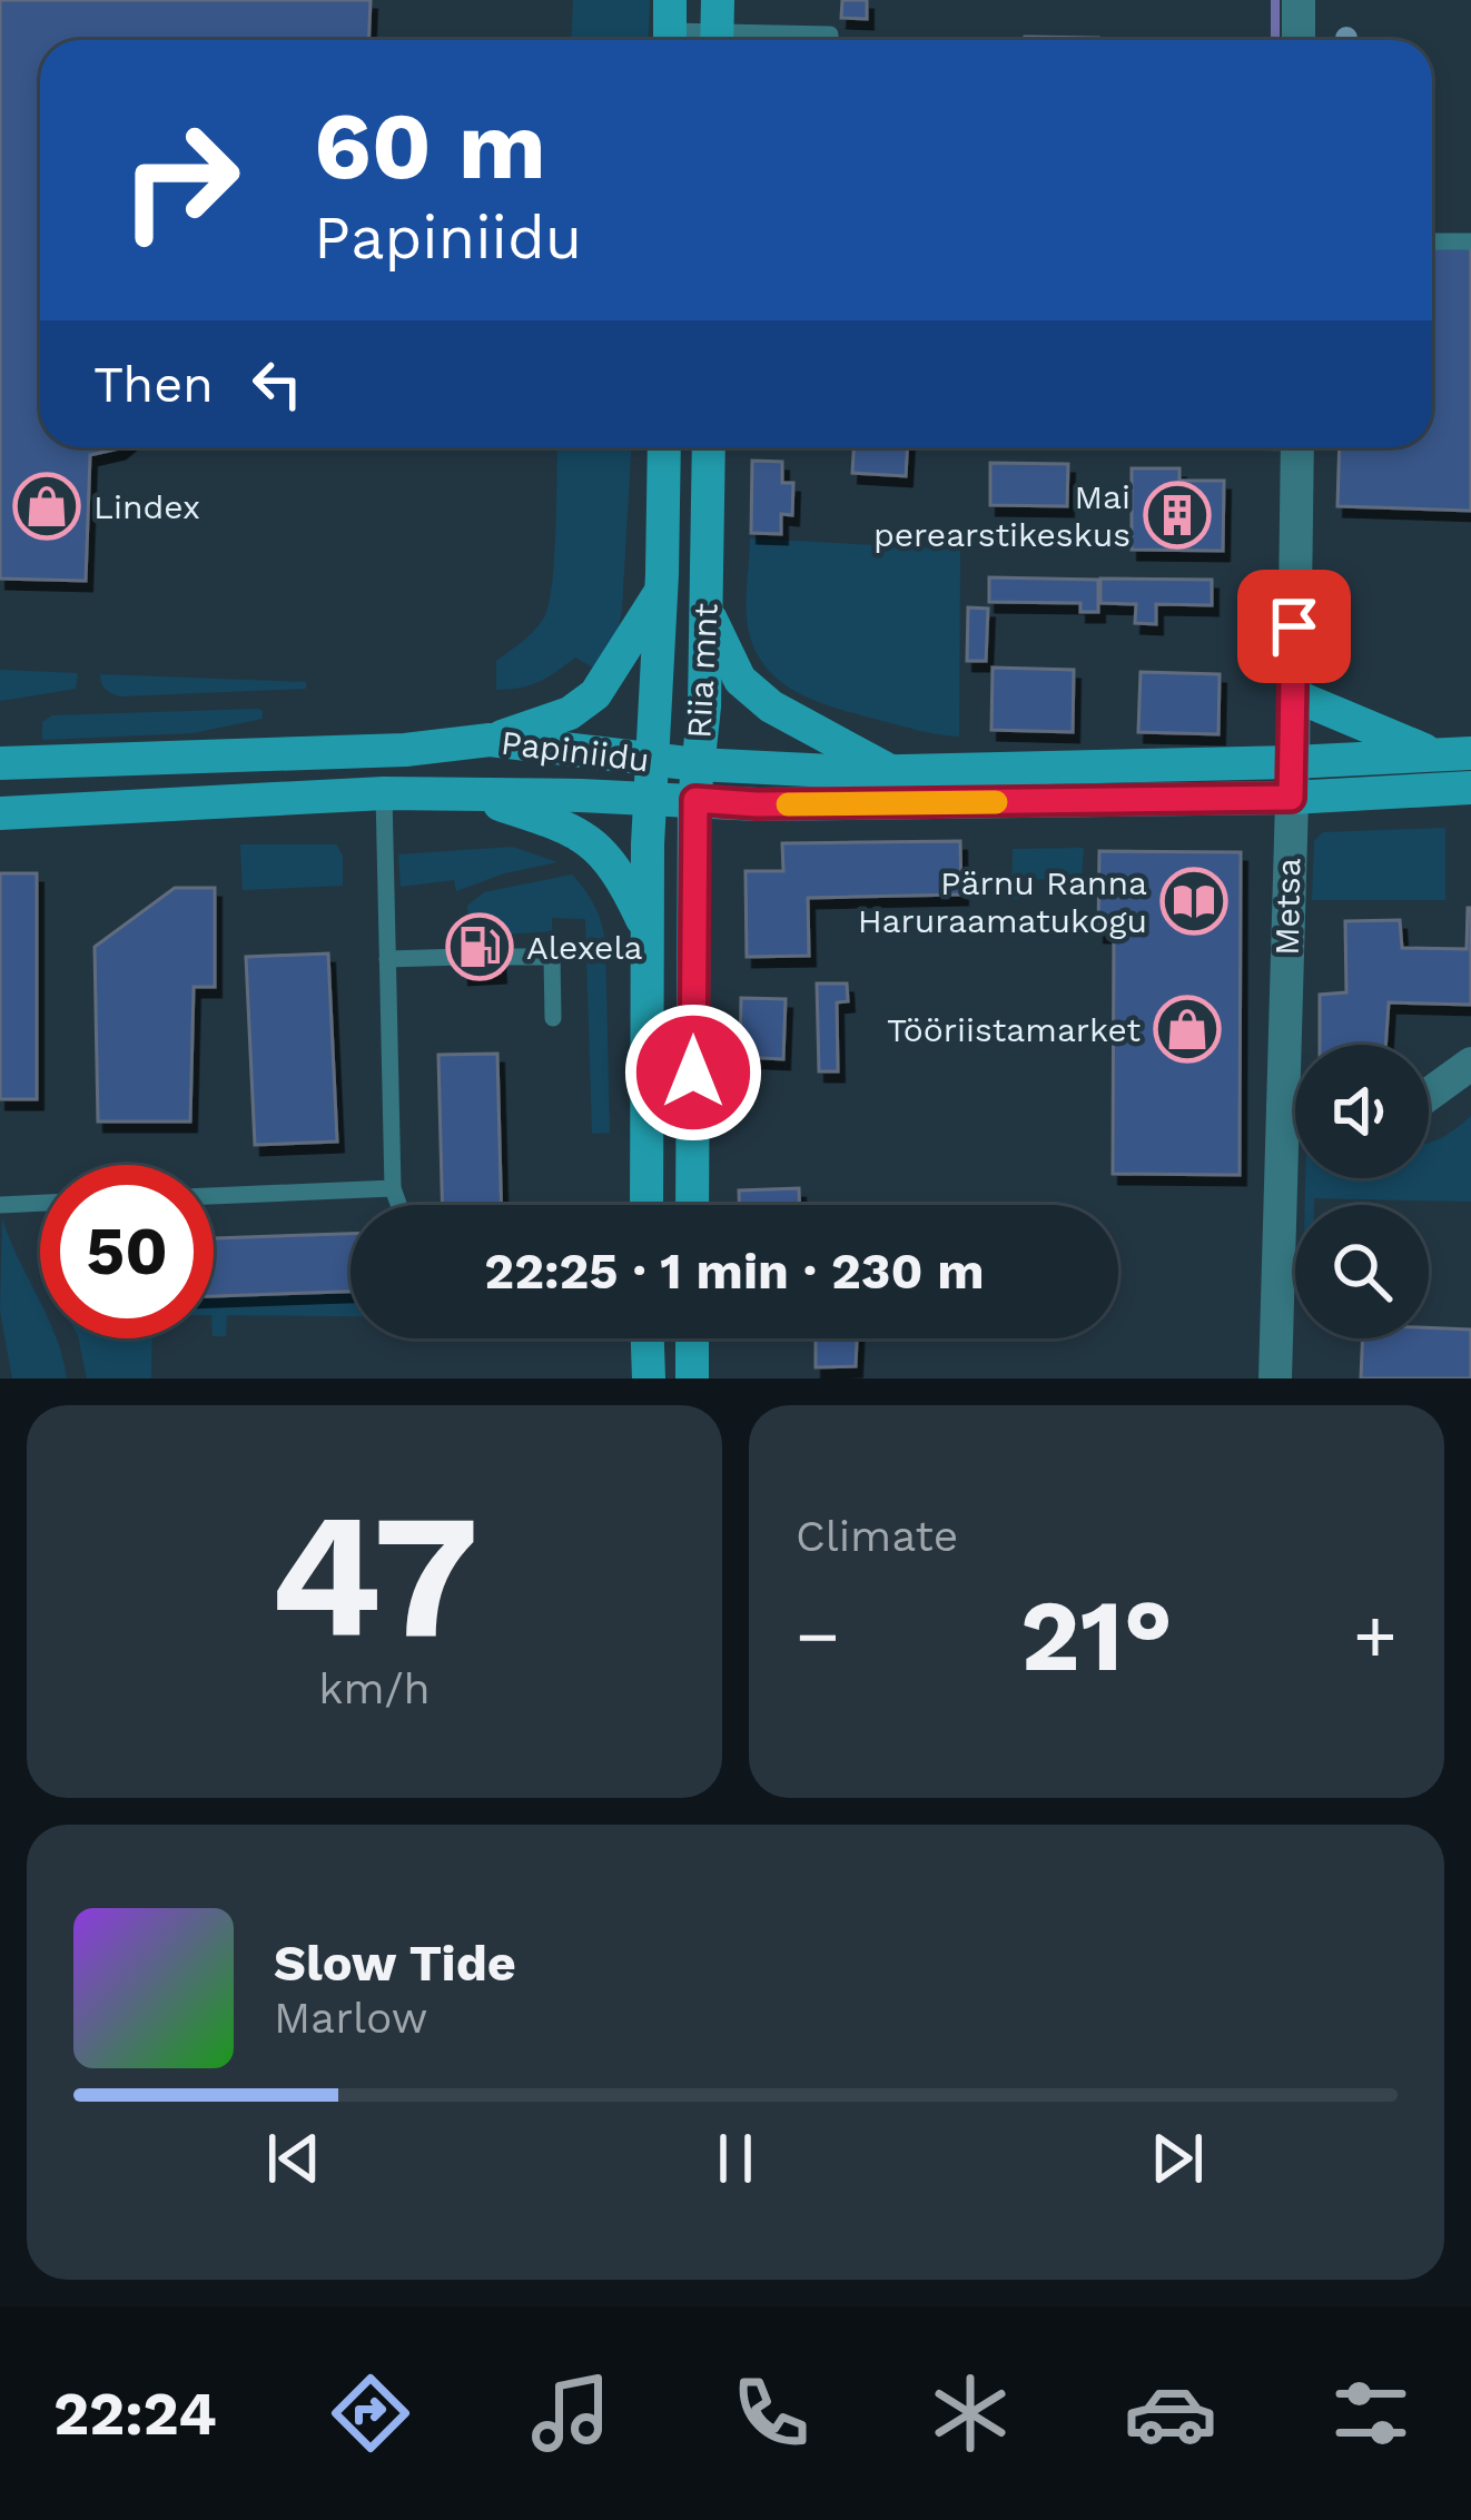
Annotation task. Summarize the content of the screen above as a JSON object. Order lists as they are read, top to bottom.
{
  "streets": {
    "main road": ["Riia mnt", "Papiniidu"],
    "street": ["Metsa"]
  },
  "crossings": [
    ["Riia mnt", "Papiniidu"],
    ["Papiniidu", "Metsa"]
  ],
  "places": {
    "shop": ["Lindex", "Tööriistamarket"],
    "building": ["Mai perearstikeskus"],
    "library": ["Pärnu Ranna Haruraamatukogu"],
    "fuel station": ["Alexela"]
  },
  "page": {
    "turn": ["60 m", "Papiniidu"],
    "then": "Then",
    "limit": "50",
    "trip": "22:25 · 1 min · 230 m",
    "tile": [
      ["47", "km/h"],
      "Climate"
    ],
    "heat": ["−", "21°", "+"],
    "song": ["Slow Tide", "Marlow"],
    "tabs": "22:24"
  }
}
